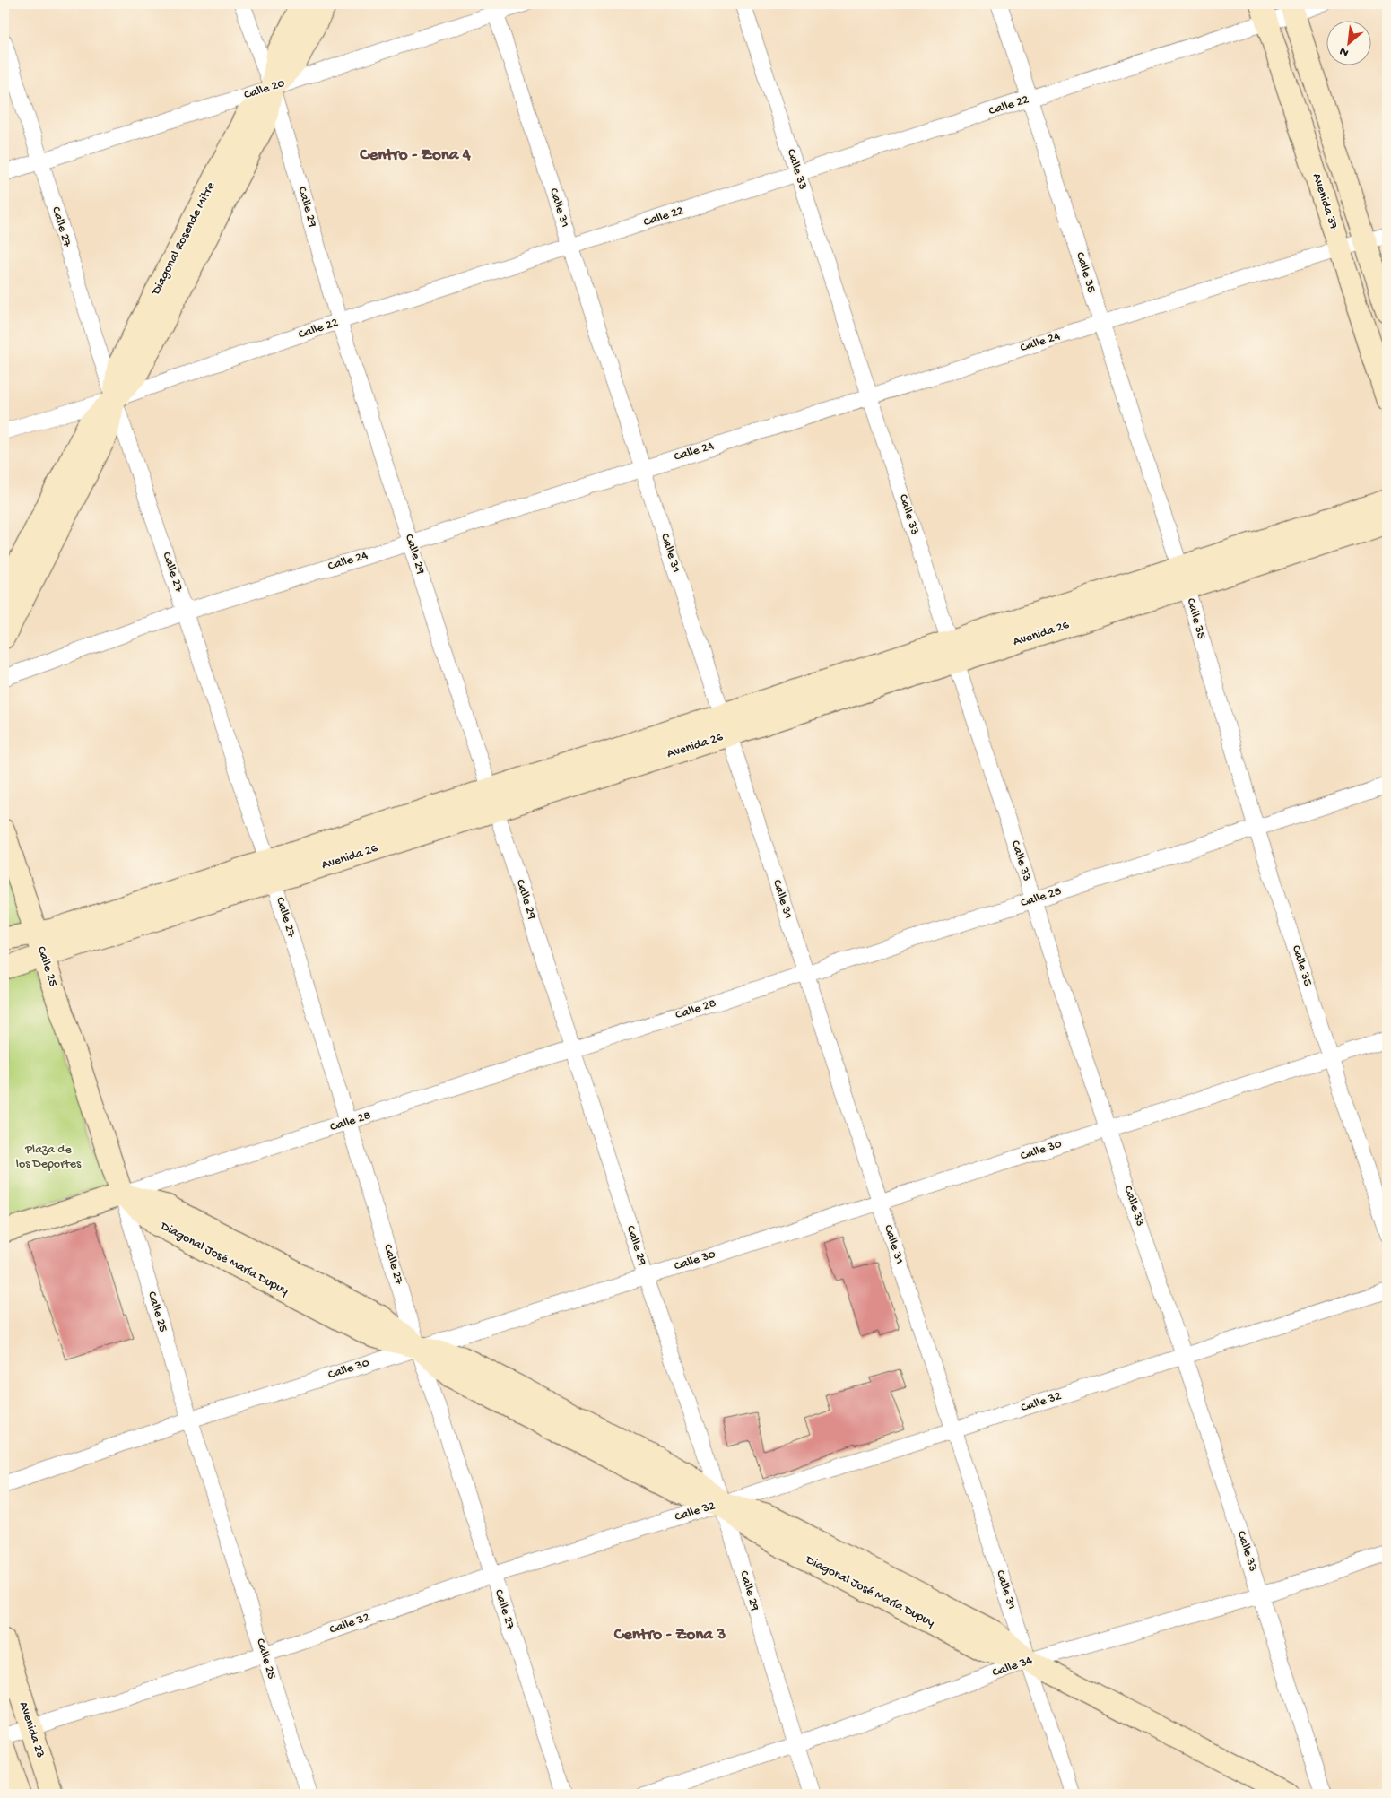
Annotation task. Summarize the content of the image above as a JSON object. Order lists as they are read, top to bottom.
{
  "streets": {
    "main road": [
      "Avenida 37",
      "Diagonal Rosende Mitre",
      "Avenida 26",
      "Calle 28",
      "Calle 25",
      "Diagonal José María Dupuy",
      "Avenida 23"
    ],
    "street": [
      "Calle 20",
      "Calle 22",
      "Calle 33",
      "Calle 29",
      "Calle 31",
      "Calle 27",
      "Calle 35",
      "Calle 24",
      "Calle 30",
      "Calle 32",
      "Calle 34"
    ]
  },
  "crossings": [
    ["Calle 20", "Calle 29"],
    ["Calle 20", "Calle 31"],
    ["Calle 20", "Calle 27"],
    ["Calle 20", "Diagonal Rosende Mitre"],
    ["Calle 22", "Calle 33"],
    ["Calle 22", "Avenida 37"],
    ["Calle 22", "Calle 29"],
    ["Calle 22", "Calle 31"],
    ["Calle 22", "Calle 27"],
    ["Calle 22", "Diagonal Rosende Mitre"],
    ["Calle 22", "Calle 35"],
    ["Calle 33", "Calle 24"],
    ["Calle 33", "Avenida 26"],
    ["Calle 33", "Calle 28"],
    ["Calle 33", "Calle 30"],
    ["Calle 33", "Calle 32"],
    ["Calle 33", "Calle 34"],
    ["Avenida 37", "Calle 24"],
    ["Calle 29", "Diagonal Rosende Mitre"],
    ["Calle 29", "Calle 24"],
    ["Calle 29", "Avenida 26"],
    ["Calle 29", "Calle 28"],
    ["Calle 29", "Calle 30"],
    ["Calle 29", "Diagonal José María Dupuy"],
    ["Calle 29", "Calle 32"],
    ["Calle 29", "Calle 34"],
    ["Calle 31", "Calle 24"],
    ["Calle 31", "Avenida 26"],
    ["Calle 31", "Calle 28"],
    ["Calle 31", "Calle 30"],
    ["Calle 31", "Diagonal José María Dupuy"],
    ["Calle 31", "Calle 32"],
    ["Calle 31", "Calle 34"],
    ["Calle 27", "Diagonal Rosende Mitre"],
    ["Calle 27", "Calle 24"],
    ["Calle 27", "Avenida 26"],
    ["Calle 27", "Calle 28"],
    ["Calle 27", "Calle 30"],
    ["Calle 27", "Diagonal José María Dupuy"],
    ["Calle 27", "Calle 32"],
    ["Calle 35", "Calle 24"],
    ["Calle 35", "Avenida 26"],
    ["Calle 35", "Calle 28"],
    ["Calle 35", "Calle 30"],
    ["Avenida 26", "Calle 25"],
    ["Calle 28", "Calle 25"],
    ["Calle 28", "Diagonal José María Dupuy"],
    ["Calle 25", "Calle 30"],
    ["Calle 25", "Diagonal José María Dupuy"],
    ["Calle 25", "Calle 32"],
    ["Calle 30", "Diagonal José María Dupuy"],
    ["Diagonal José María Dupuy", "Calle 32"],
    ["Diagonal José María Dupuy", "Calle 34"],
    ["Calle 32", "Avenida 23"]
  ],
  "districts": ["Centro - Zona 4", "Centro - Zona 3"],
  "parks": ["Plaza de los Deportes"],
  "north": "bottom left"
}
